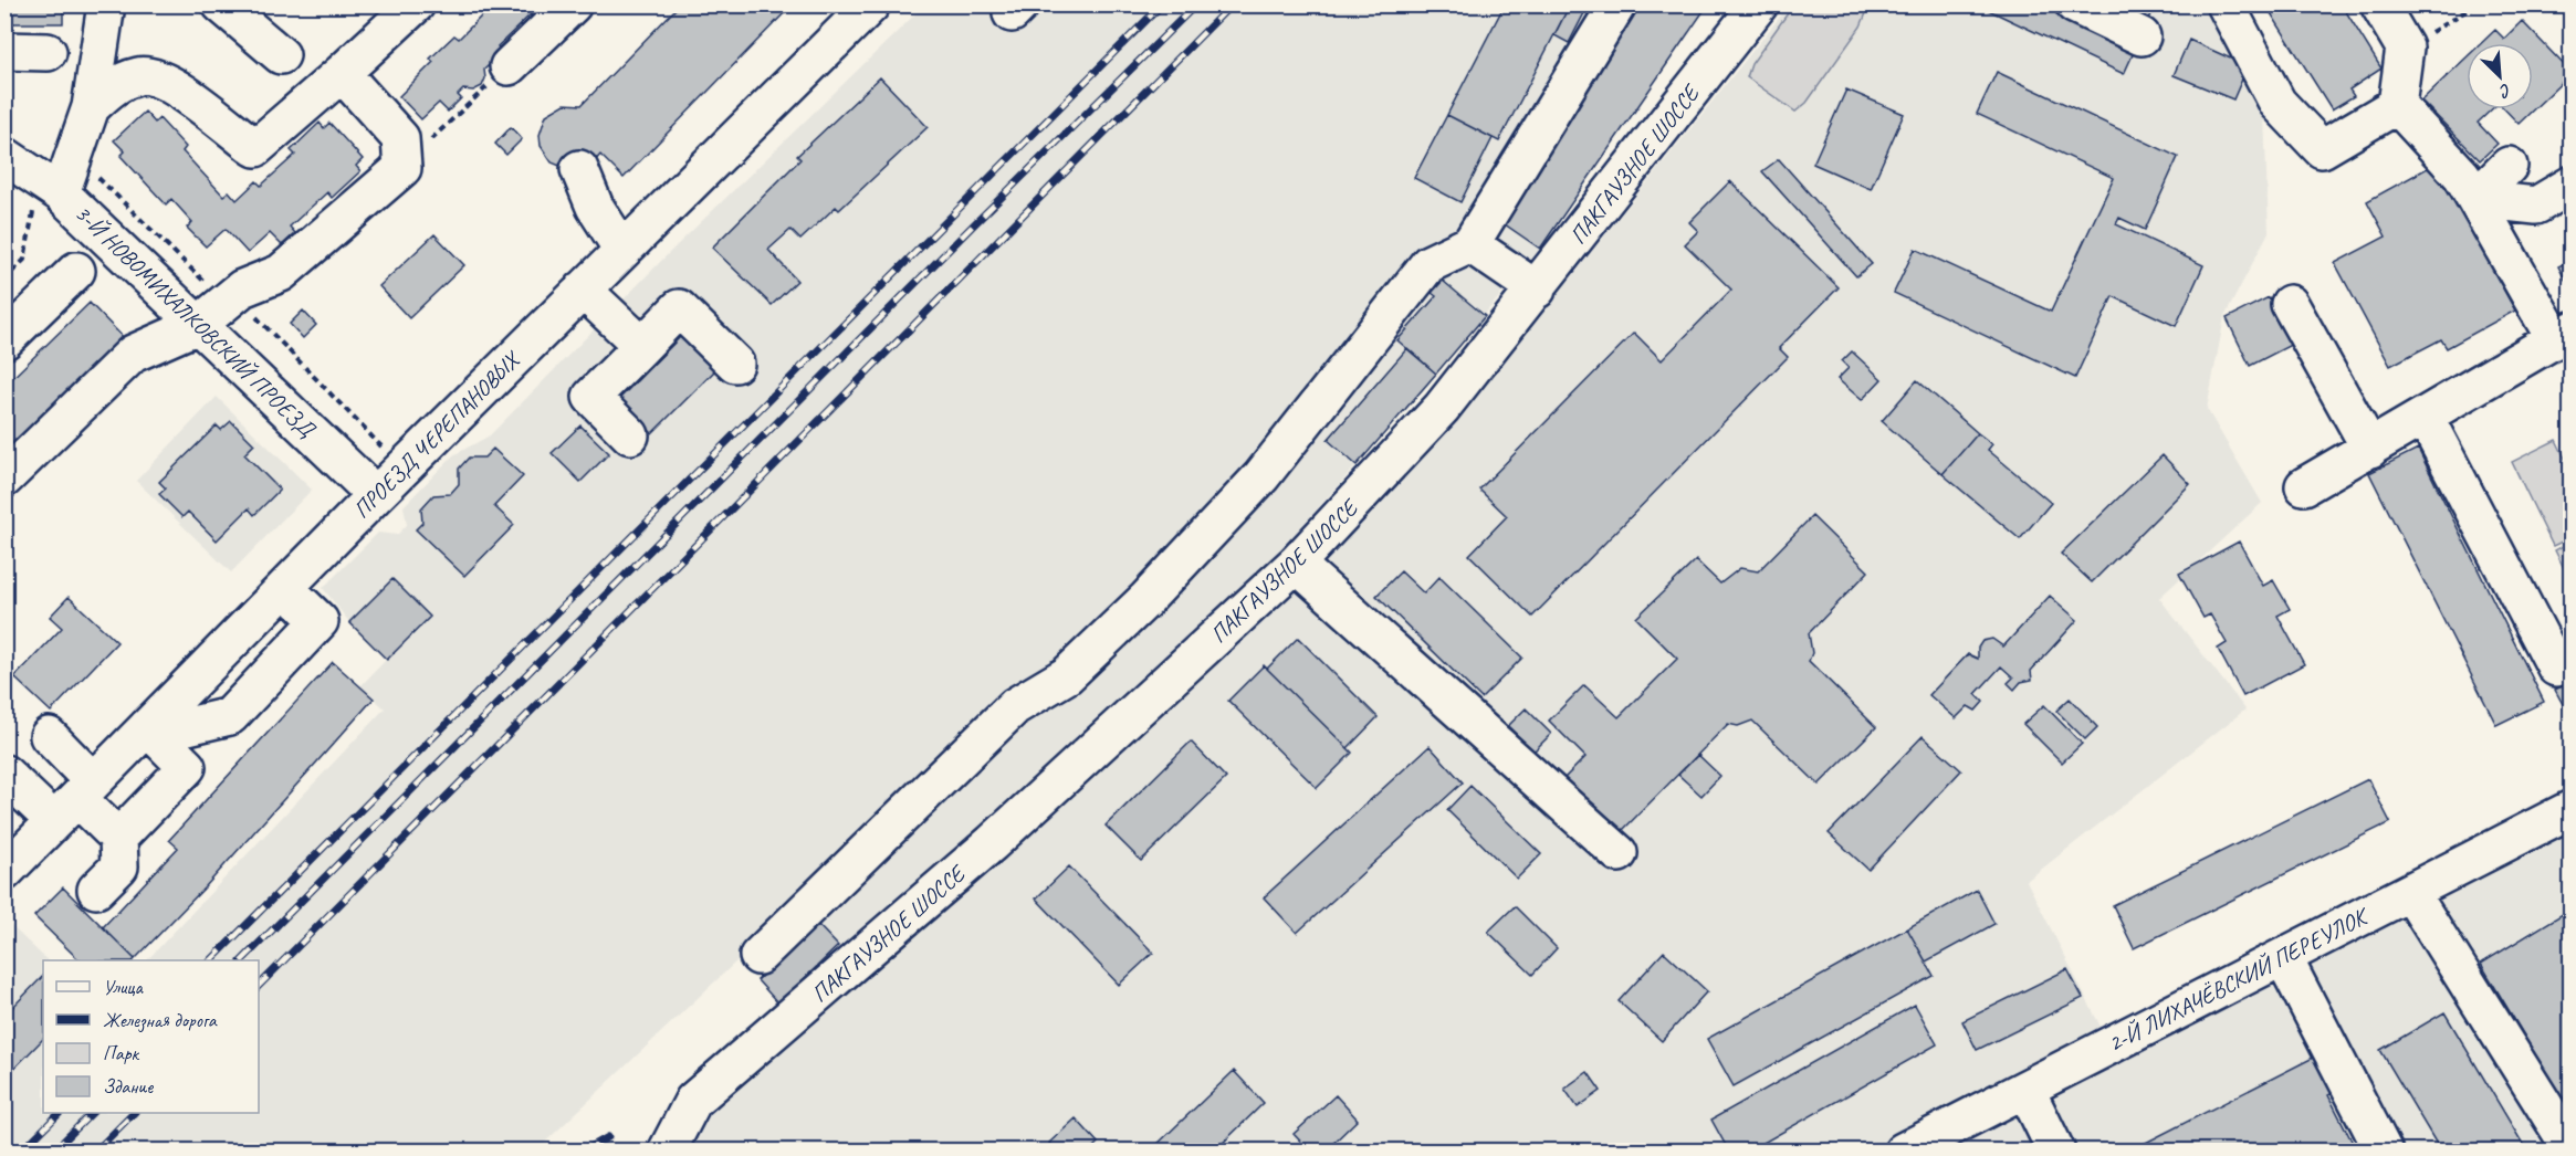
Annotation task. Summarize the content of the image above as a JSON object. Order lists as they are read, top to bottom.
{
  "streets": {
    "street": [
      "ПАКГАУЗНОЕ ШОССЕ",
      "3-Й НОВОМИХАЛКОВСКИЙ ПРОЕЗД",
      "ПРОЕЗД ЧЕРЕПАНОВЫХ",
      "2-Й ЛИХАЧЁВСКИЙ ПЕРЕУЛОК"
    ]
  },
  "crossings": [
    ["3-Й НОВОМИХАЛКОВСКИЙ ПРОЕЗД", "ПРОЕЗД ЧЕРЕПАНОВЫХ"]
  ],
  "legend": [
    "Улица",
    "Железная дорога",
    "Парк",
    "Здание"
  ],
  "north": "bottom right"
}
